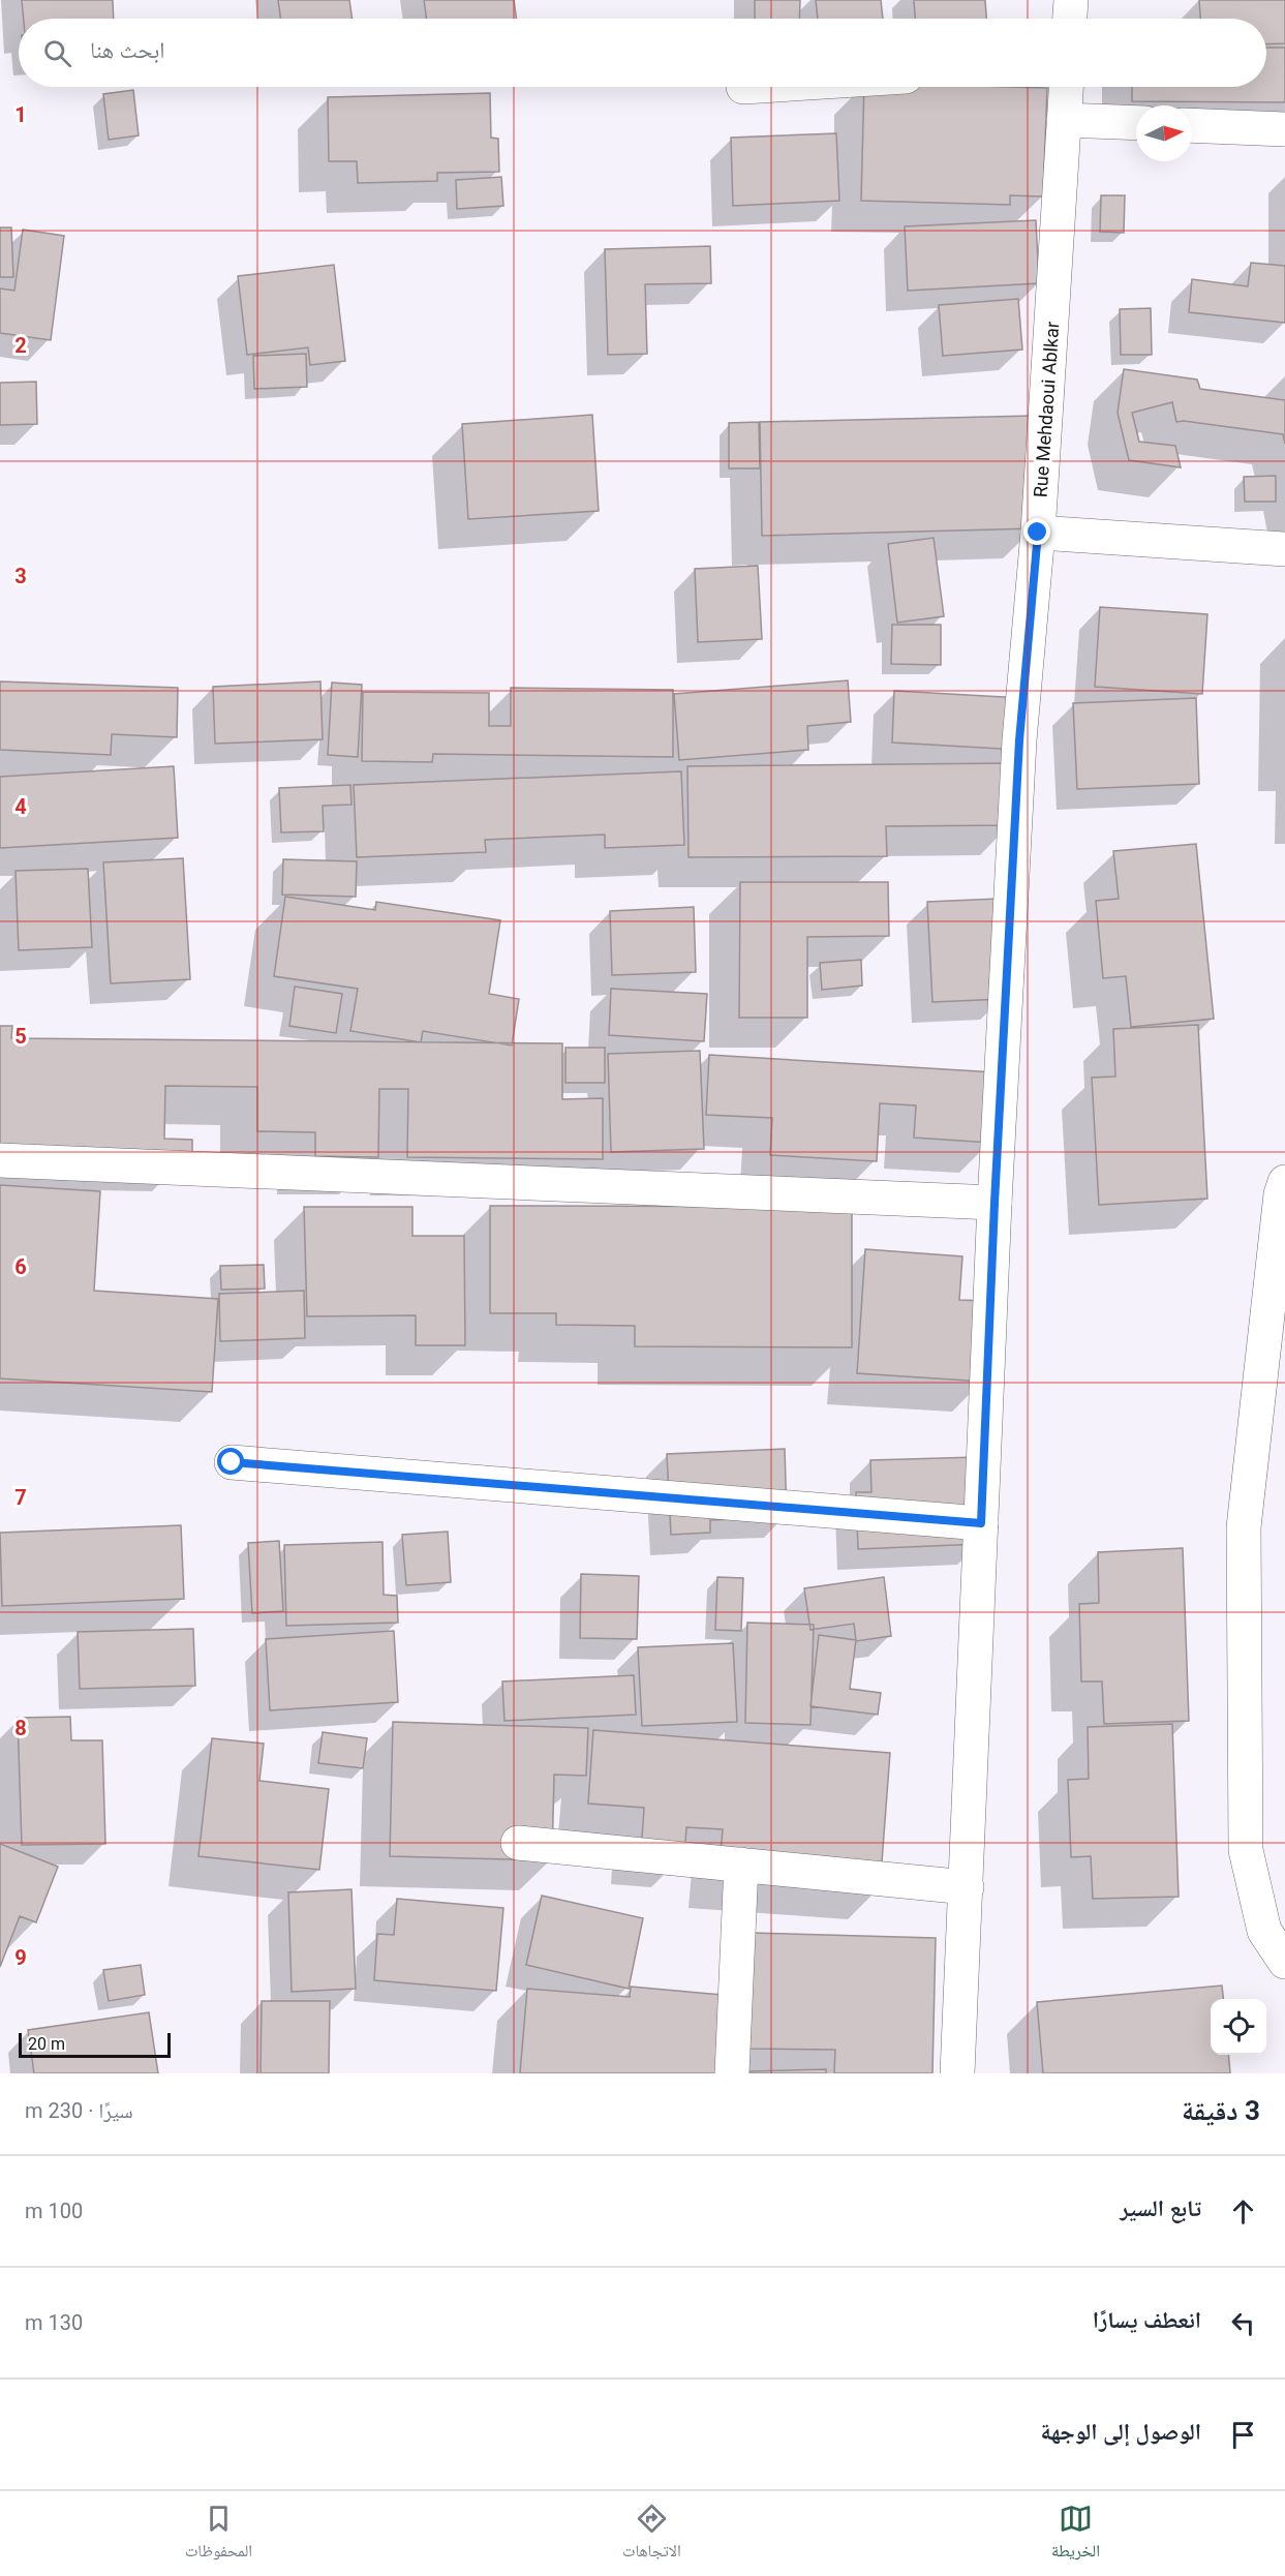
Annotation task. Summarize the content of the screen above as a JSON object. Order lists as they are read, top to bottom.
{
  "streets": {
    "street": ["Rue Mehdaoui Ablkar"]
  },
  "scale_bar": "20 m",
  "north": "right",
  "page": {
    "search": "ابحث هنا",
    "scale": "20 m",
    "heading": ["3 دقيقة", "سيرًا · 230 m"],
    "list": [
      ["تابع السير", "100 m"],
      ["انعطف يسارًا", "130 m"],
      "الوصول إلى الوجهة"
    ],
    "nav": ["الخريطة", "الاتجاهات", "المحفوظات"]
  },
  "grid": {
    "rows": [
      "1",
      "2",
      "3",
      "4",
      "5",
      "6",
      "7",
      "8",
      "9"
    ]
  }
}
